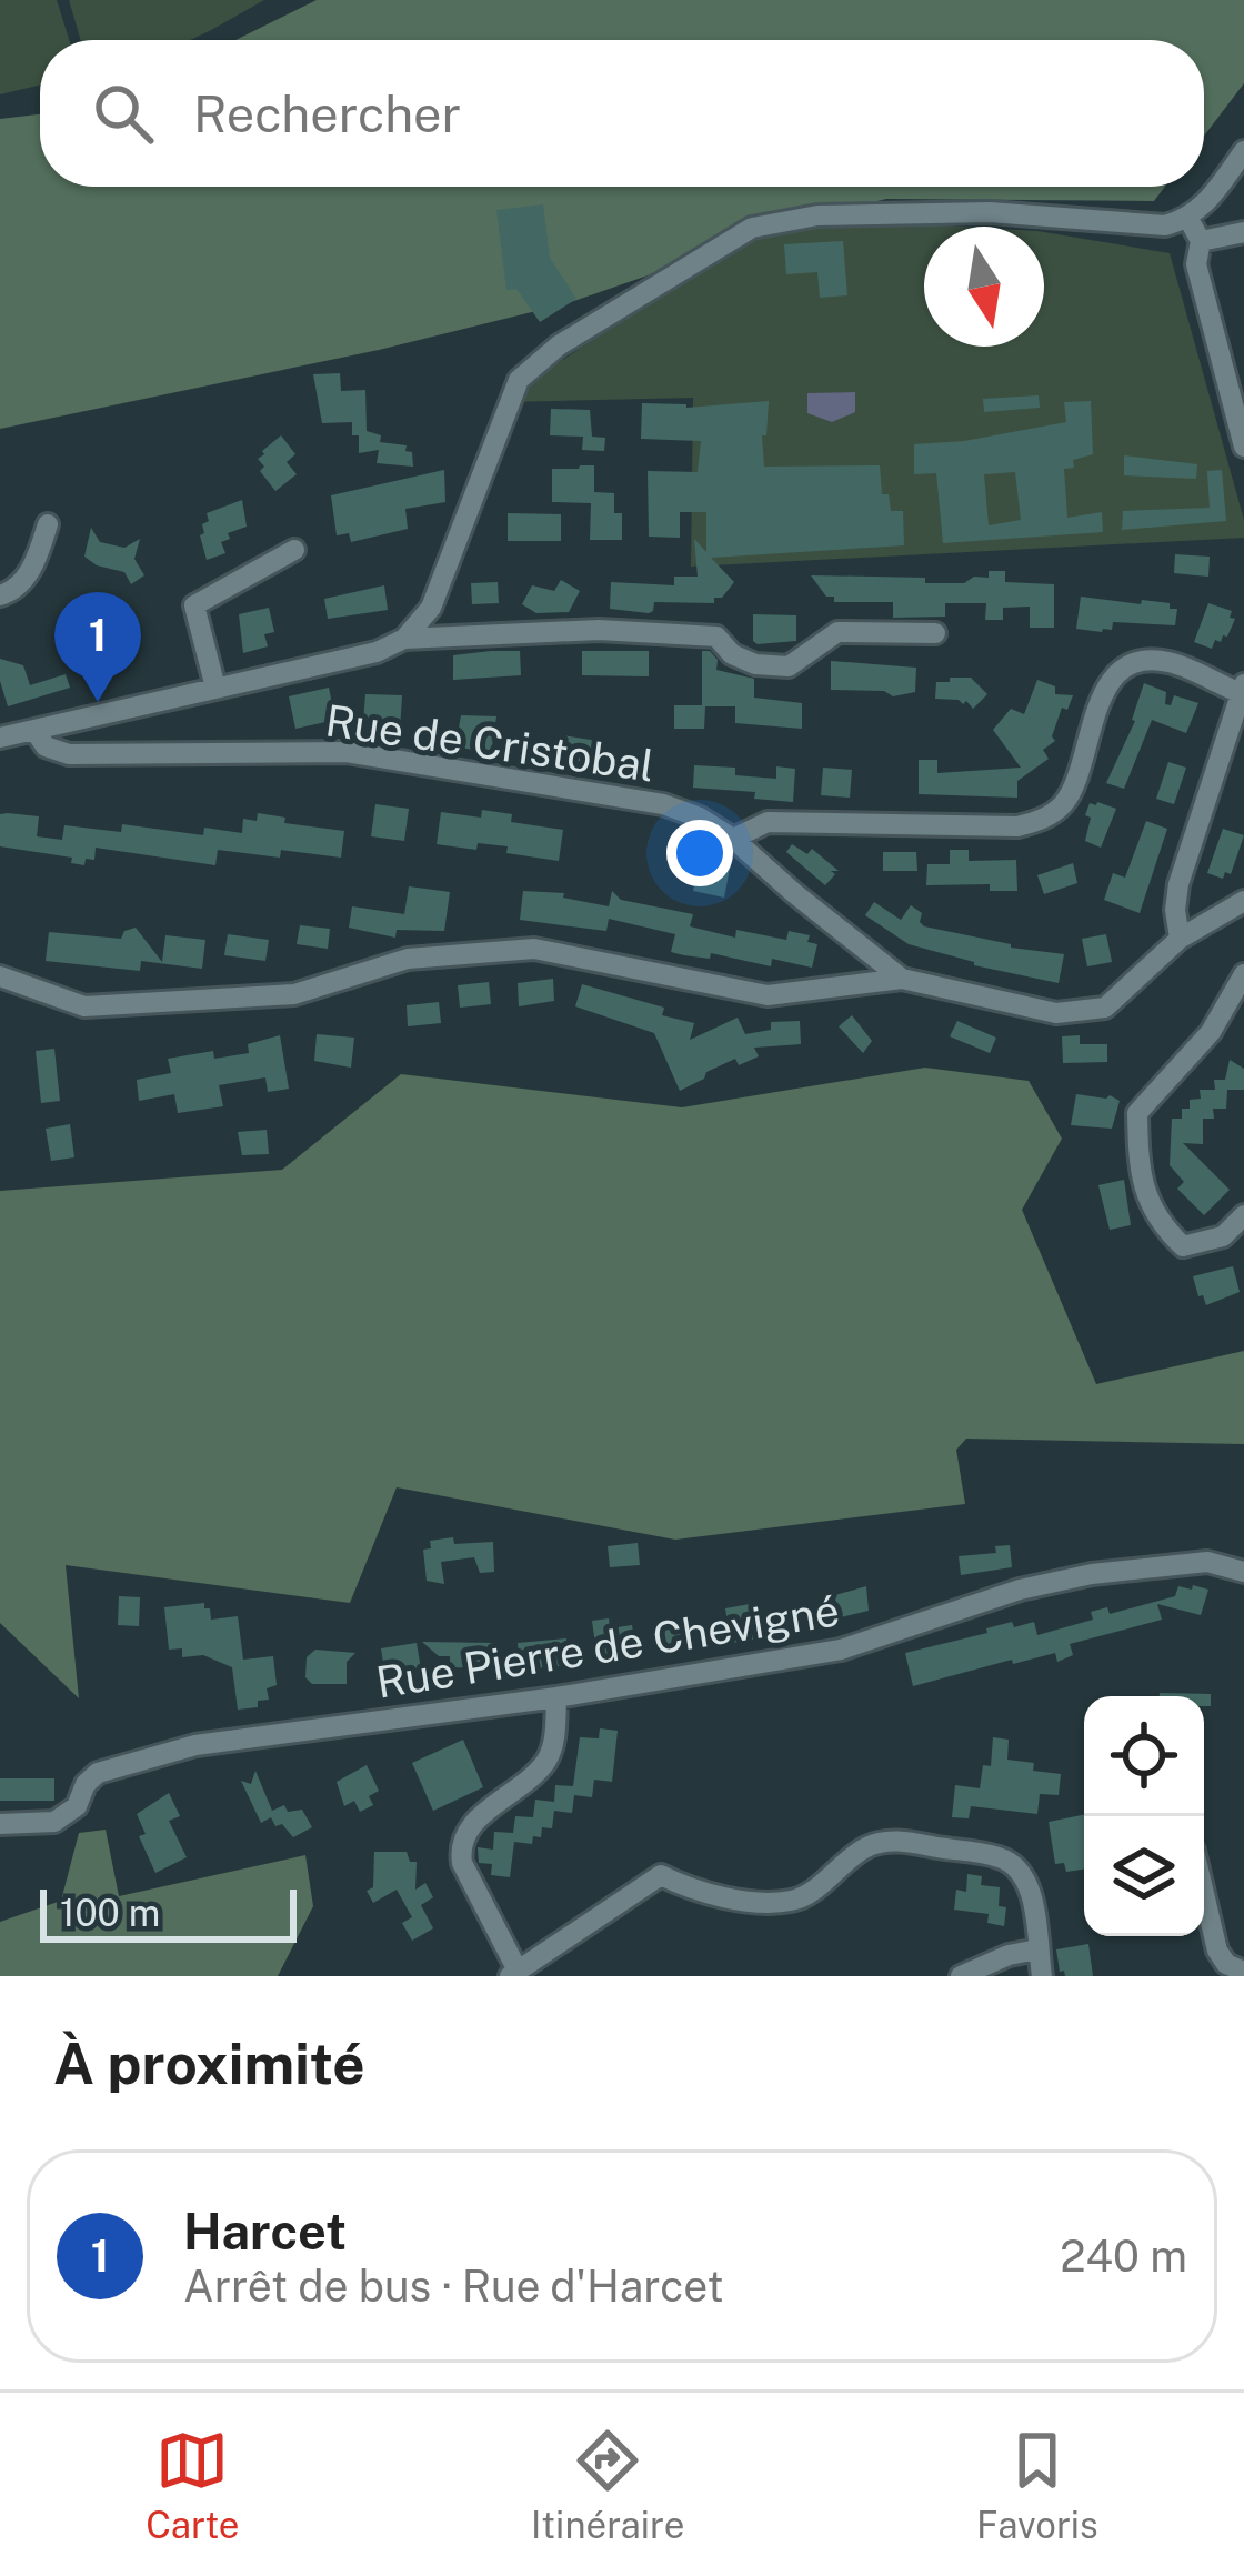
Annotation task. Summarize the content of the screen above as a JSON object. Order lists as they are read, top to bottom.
{
  "streets": {
    "street": ["Rue de Cristobal", "Rue Pierre de Chevigné"]
  },
  "scale_bar": "100 m",
  "north": "bottom",
  "page": {
    "search": "Rechercher",
    "pins": "1",
    "scale": "100 m",
    "heading": "À proximité",
    "list": [
      {
        "mark": "1",
        "name": "Harcet",
        "note": "Arrêt de bus · Rue d'Harcet",
        "value": "240 m"
      }
    ],
    "nav": ["Carte", "Itinéraire", "Favoris"]
  }
}
